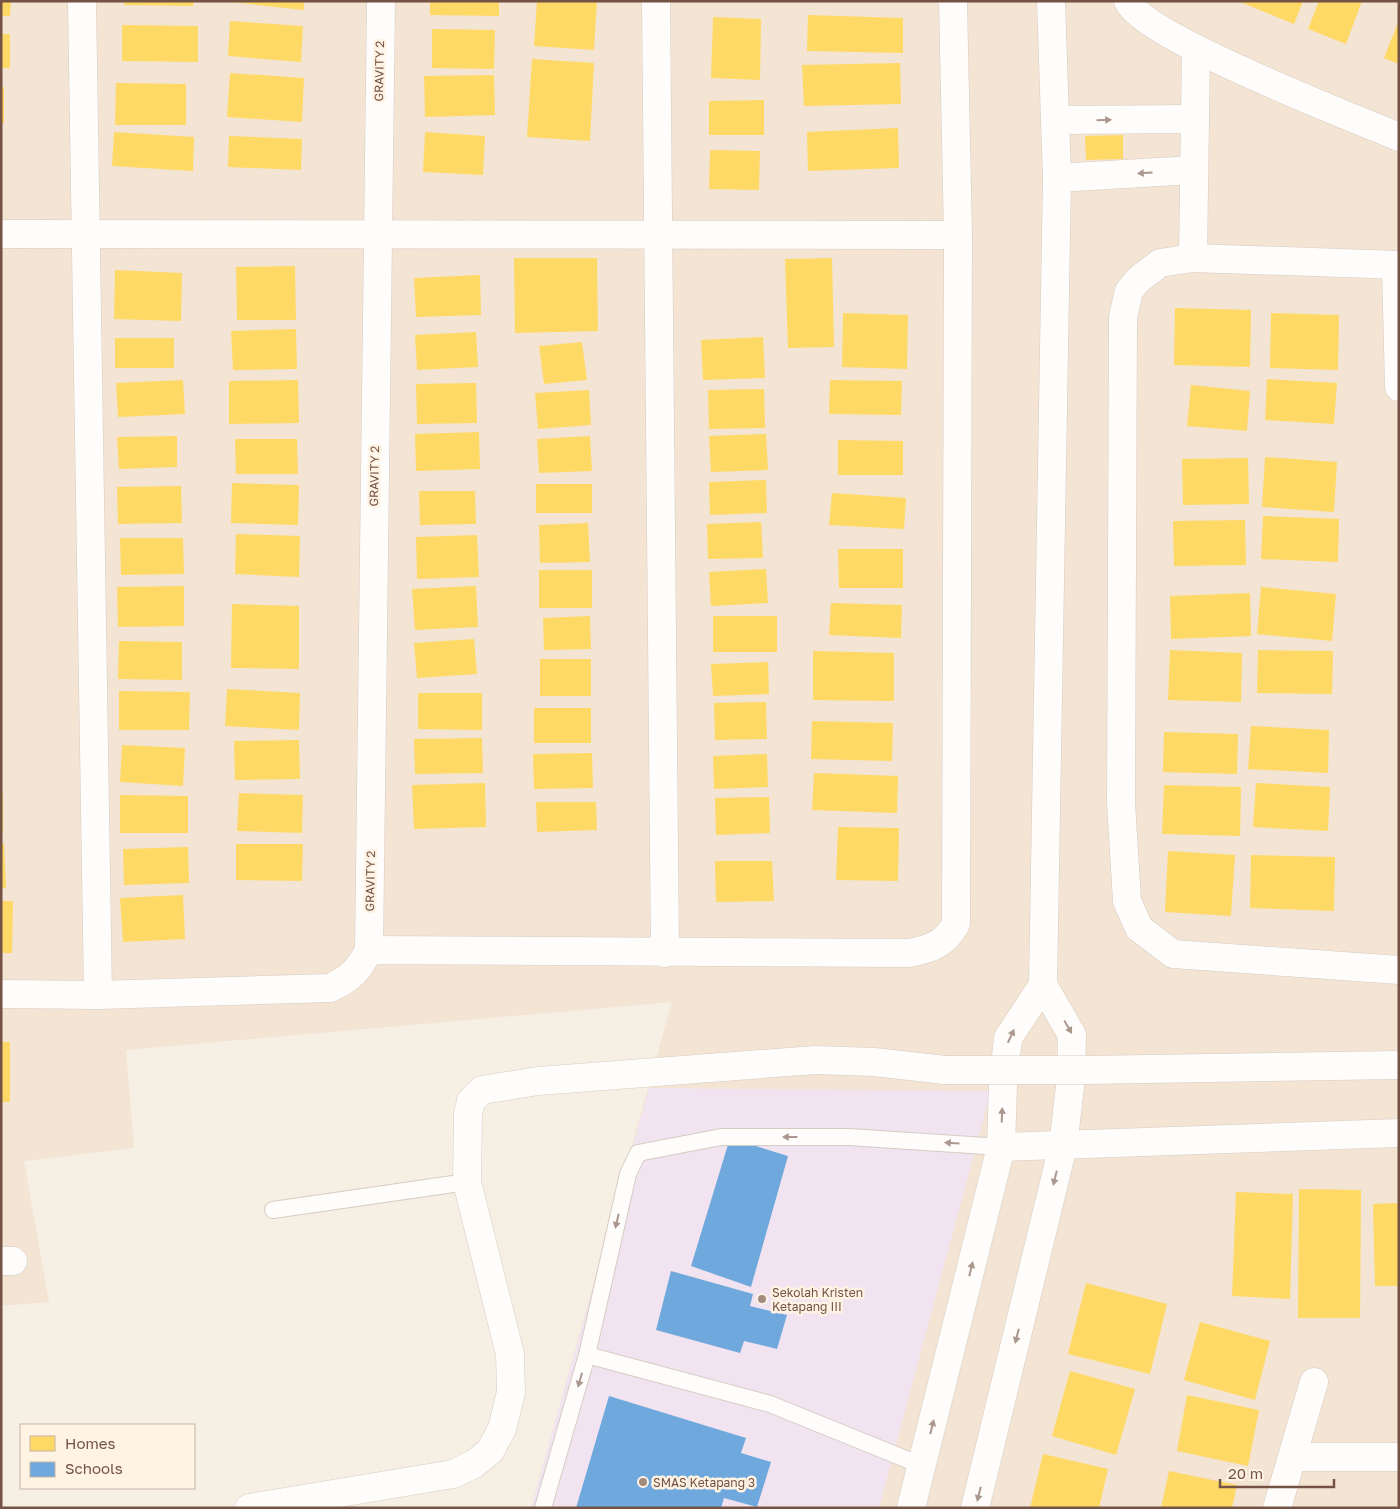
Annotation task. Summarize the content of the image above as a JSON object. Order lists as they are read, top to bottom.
{
  "streets": {
    "street": ["GRAVITY 2"]
  },
  "places": ["Sekolah Kristen Ketapang III", "SMAS Ketapang 3"],
  "legend": ["Homes", "Schools"],
  "scale_bar": "20 m"
}
